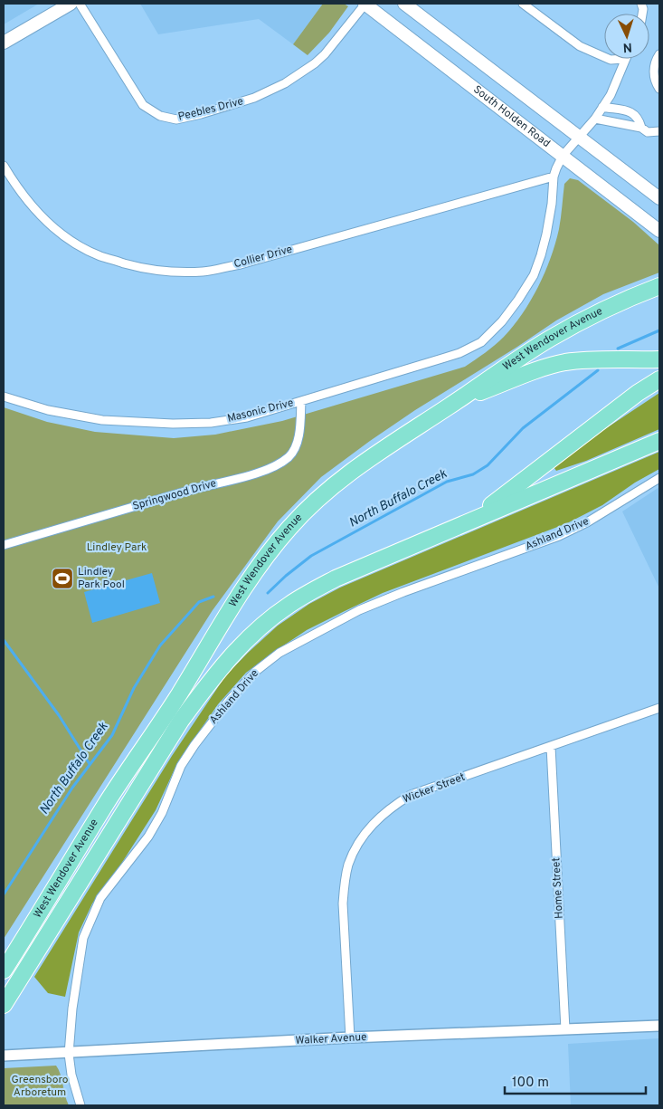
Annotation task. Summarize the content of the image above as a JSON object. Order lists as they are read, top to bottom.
{
  "streets": {
    "highway": ["West Wendover Avenue"],
    "main road": ["South Holden Road"],
    "street": [
      "Peebles Drive",
      "Collier Drive",
      "Masonic Drive",
      "Springwood Drive",
      "Ashland Drive",
      "Wicker Street",
      "Home Street",
      "Walker Avenue"
    ]
  },
  "crossings": [
    ["Peebles Drive", "South Holden Road"],
    ["South Holden Road", "Masonic Drive"],
    ["Collier Drive", "Masonic Drive"],
    ["Masonic Drive", "Springwood Drive"],
    ["Ashland Drive", "Walker Avenue"],
    ["Wicker Street", "Home Street"],
    ["Wicker Street", "Walker Avenue"],
    ["Home Street", "Walker Avenue"]
  ],
  "water": ["North Buffalo Creek"],
  "parks": ["Lindley Park", "Greensboro Arboretum"],
  "places": {
    "sports": ["Lindley Park Pool"]
  },
  "scale_bar": "100 m",
  "north": "bottom"
}
